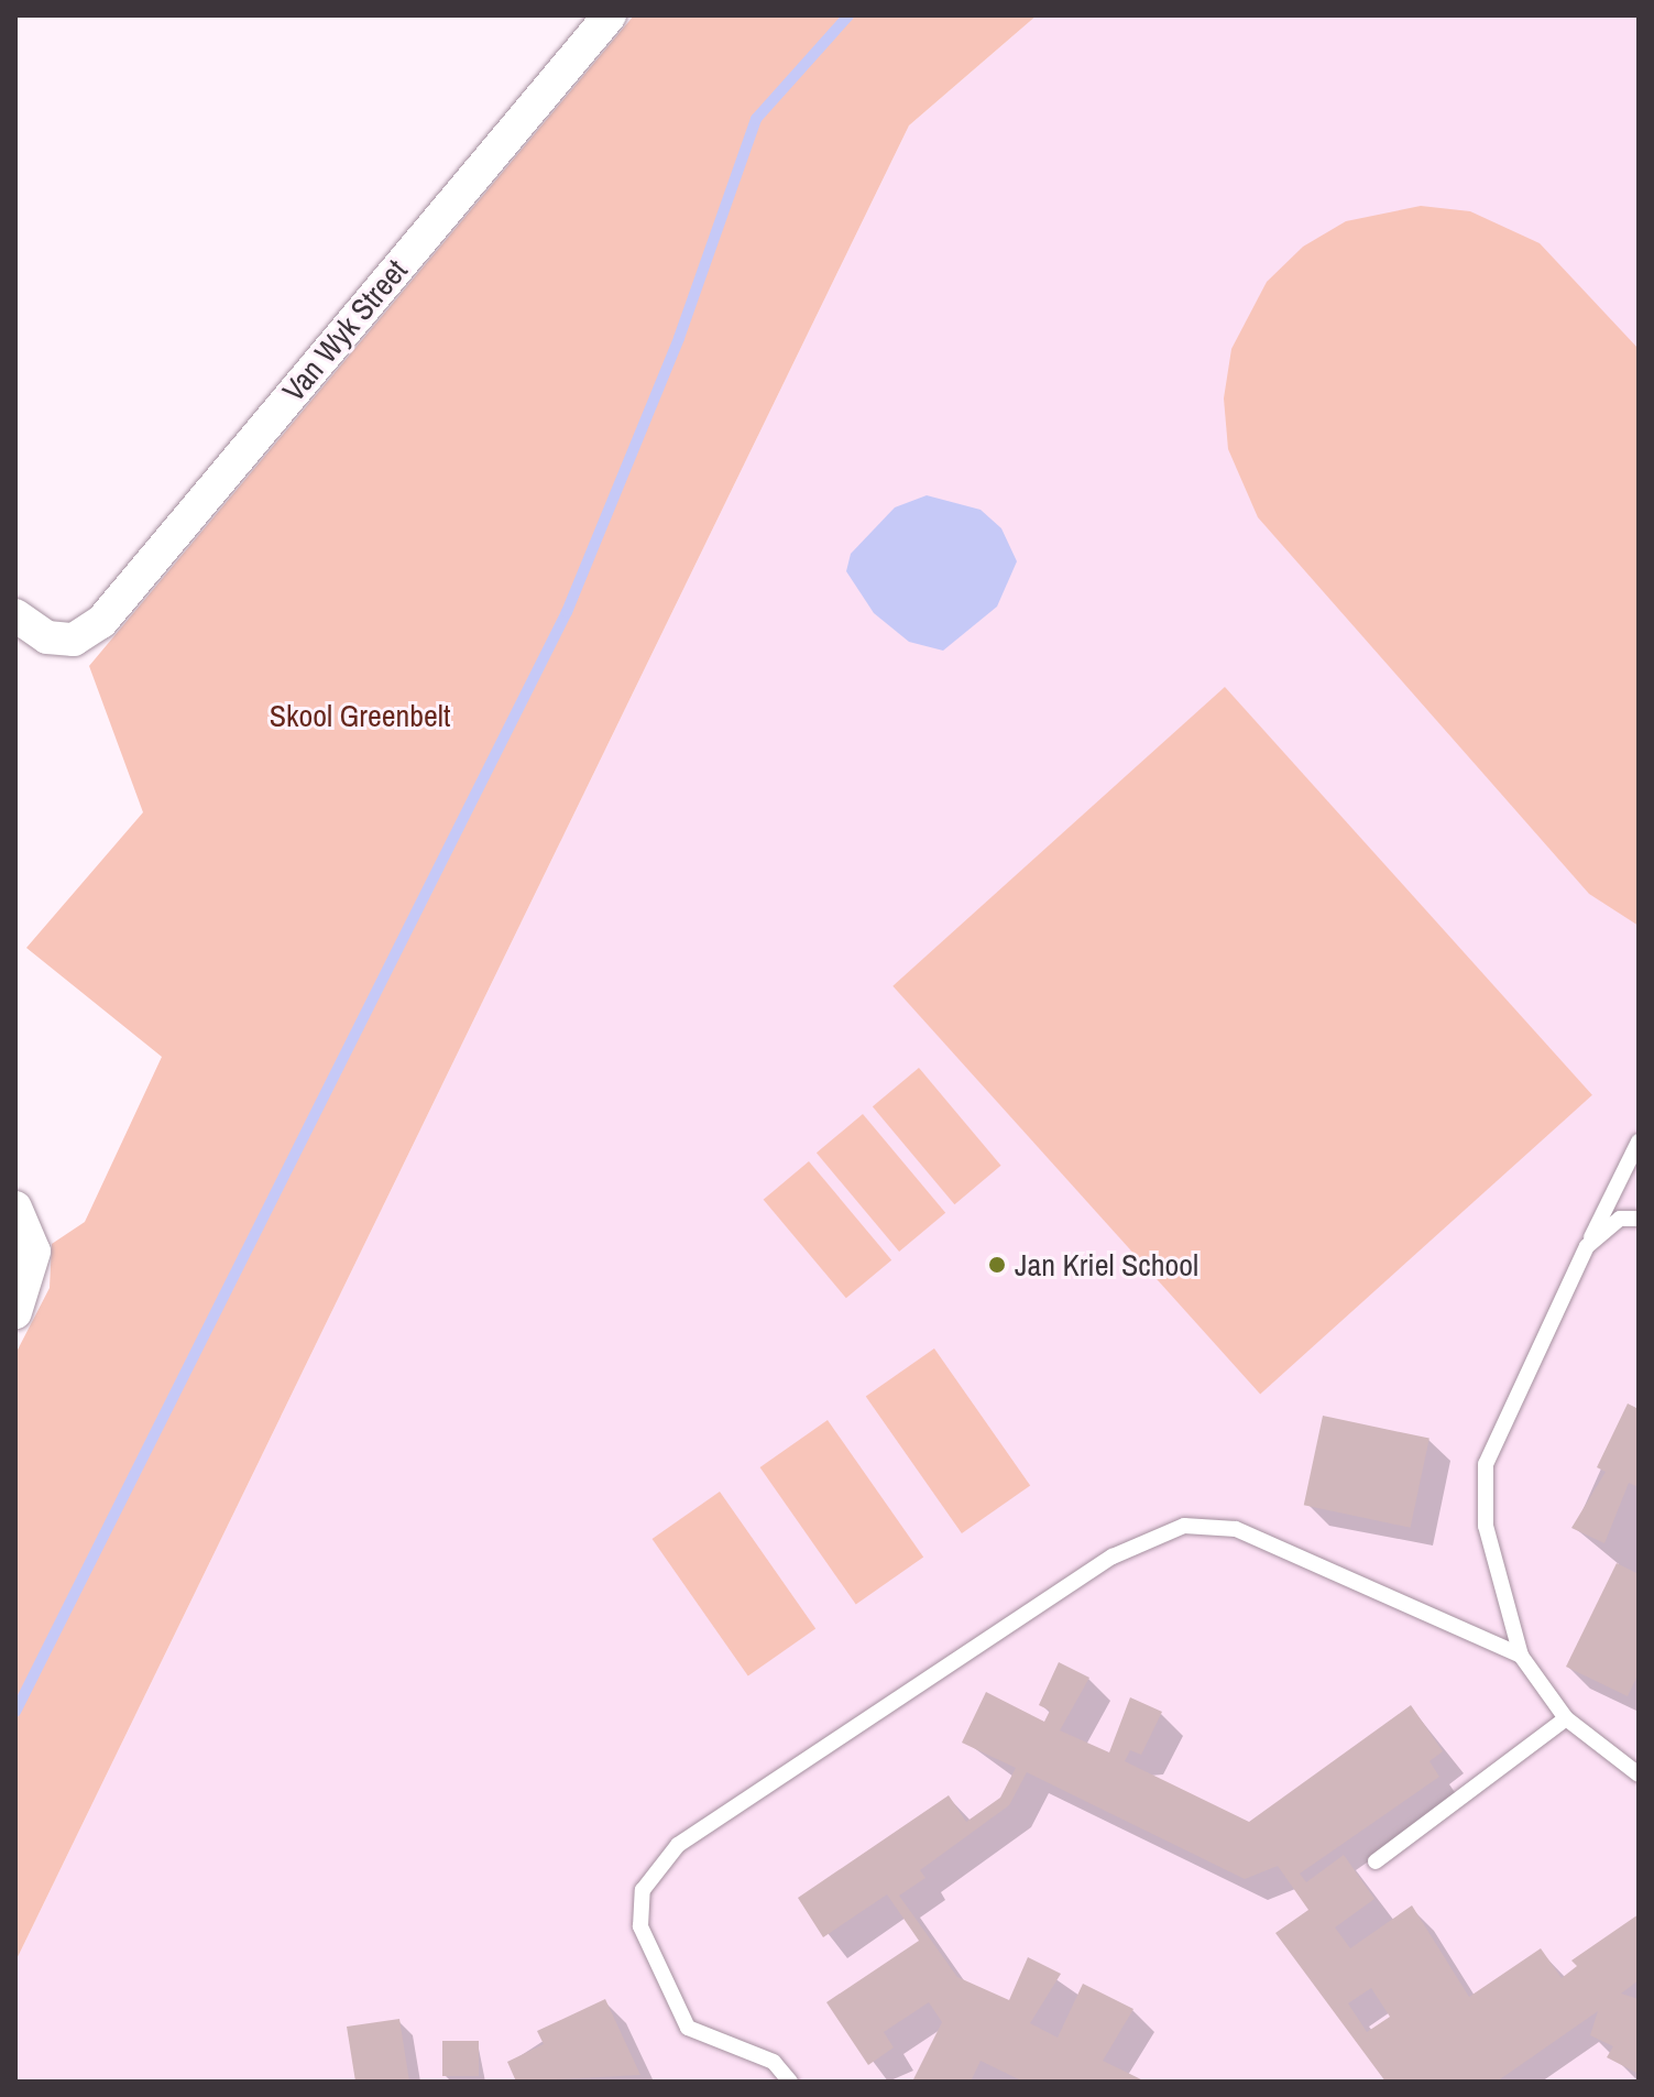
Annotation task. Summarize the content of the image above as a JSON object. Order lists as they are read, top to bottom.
{
  "streets": {
    "street": ["Van Wyk Street"]
  },
  "parks": ["Skool Greenbelt"],
  "places": ["Jan Kriel School"]
}
